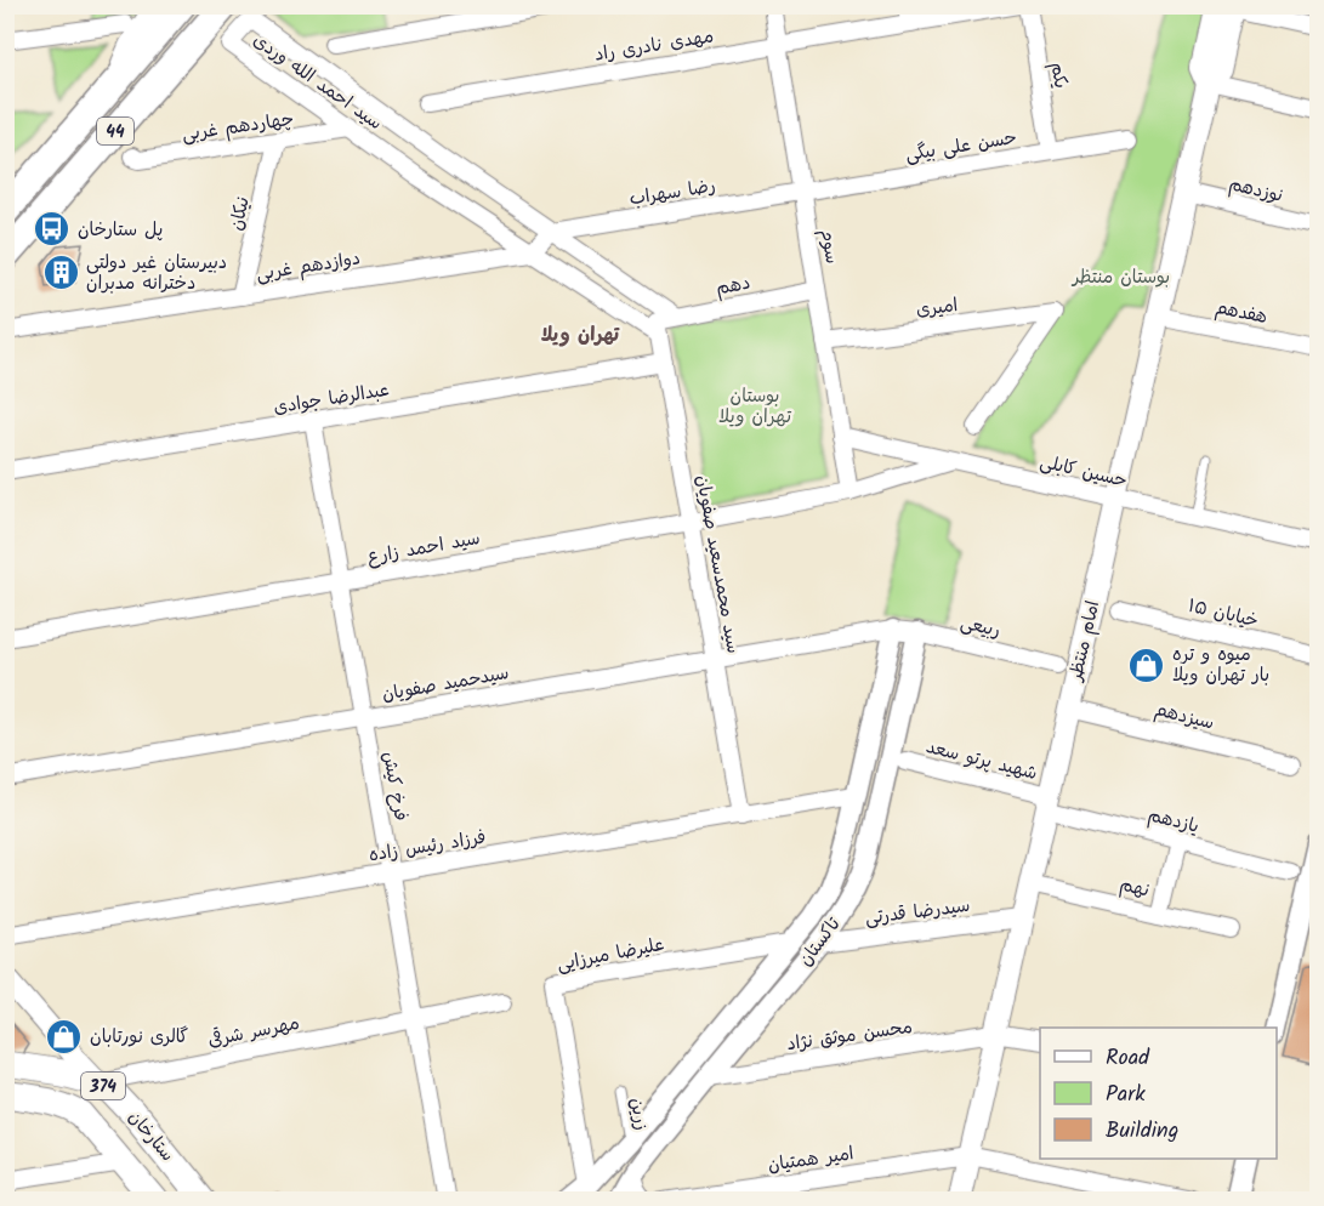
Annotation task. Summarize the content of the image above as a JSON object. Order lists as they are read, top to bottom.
{
  "streets": {
    "highway": ["44"],
    "main road": ["امام منتظر", "374", "ستارخان"],
    "street": [
      "مهدی نادری راد",
      "یکم",
      "سید احمد الله وردی",
      "چهاردهم غربی",
      "حسن علی بیگی",
      "نوزدهم",
      "رضا سهراب",
      "نیکان",
      "سوم",
      "دوازدهم غربی",
      "دهم",
      "امیری",
      "هفدهم",
      "عبدالرضا جوادی",
      "حسین کابلی",
      "سید احمد زارع",
      "سید محمدسعید صفویان",
      "خیابان ۱۵",
      "ربیعی",
      "سیدحمید صفویان",
      "سیزدهم",
      "شهید پرتو سعد",
      "فرخ کیش",
      "یازدهم",
      "فرزاد رئیس زاده",
      "نهم",
      "سیدرضا قدرتی",
      "تاکستان",
      "علیرضا میرزایی",
      "مهرسر شرقی",
      "محسن موثق نژاد",
      "امیر همتیان"
    ],
    "lane": ["زرین"]
  },
  "crossings": [
    ["مهدی نادری راد", "سوم"],
    ["یکم", "حسن علی بیگی"],
    ["سید احمد الله وردی", "چهاردهم غربی"],
    ["سید احمد الله وردی", "رضا سهراب"],
    ["سید احمد الله وردی", "دوازدهم غربی"],
    ["سید احمد الله وردی", "دهم"],
    ["سید احمد الله وردی", "سید محمدسعید صفویان"],
    ["چهاردهم غربی", "نیکان"],
    ["حسن علی بیگی", "رضا سهراب"],
    ["حسن علی بیگی", "سوم"],
    ["نوزدهم", "امام منتظر"],
    ["رضا سهراب", "سوم"],
    ["نیکان", "دوازدهم غربی"],
    ["سوم", "دهم"],
    ["سوم", "امیری"],
    ["سوم", "حسین کابلی"],
    ["سوم", "سید احمد زارع"],
    ["دهم", "سید محمدسعید صفویان"],
    ["هفدهم", "امام منتظر"],
    ["عبدالرضا جوادی", "سید محمدسعید صفویان"],
    ["عبدالرضا جوادی", "فرخ کیش"],
    ["حسین کابلی", "سید احمد زارع"],
    ["حسین کابلی", "امام منتظر"],
    ["سید احمد زارع", "سید محمدسعید صفویان"],
    ["سید احمد زارع", "فرخ کیش"],
    ["سید محمدسعید صفویان", "سیدحمید صفویان"],
    ["سید محمدسعید صفویان", "فرزاد رئیس زاده"],
    ["ربیعی", "سیدحمید صفویان"],
    ["ربیعی", "تاکستان"],
    ["امام منتظر", "سیزدهم"],
    ["امام منتظر", "شهید پرتو سعد"],
    ["امام منتظر", "یازدهم"],
    ["امام منتظر", "نهم"],
    ["امام منتظر", "سیدرضا قدرتی"],
    ["امام منتظر", "محسن موثق نژاد"],
    ["امام منتظر", "امیر همتیان"],
    ["سیدحمید صفویان", "فرخ کیش"],
    ["سیدحمید صفویان", "تاکستان"],
    ["شهید پرتو سعد", "یازدهم"],
    ["فرخ کیش", "فرزاد رئیس زاده"],
    ["فرخ کیش", "مهرسر شرقی"],
    ["فرزاد رئیس زاده", "تاکستان"],
    ["سیدرضا قدرتی", "تاکستان"],
    ["تاکستان", "علیرضا میرزایی"],
    ["تاکستان", "محسن موثق نژاد"],
    ["تاکستان", "زرین"],
    ["مهرسر شرقی", "ستارخان"]
  ],
  "districts": ["تهران ویلا"],
  "parks": ["بوستان منتظر", "بوستان تهران ویلا"],
  "places": {
    "bus stop": ["پل ستارخان"],
    "building": ["دبیرستان غیر دولتی دخترانه مدبران"],
    "shop": ["میوه و تره بار تهران ویلا", "گالری نورتابان"]
  },
  "legend": ["Road", "Park", "Building"]
}
